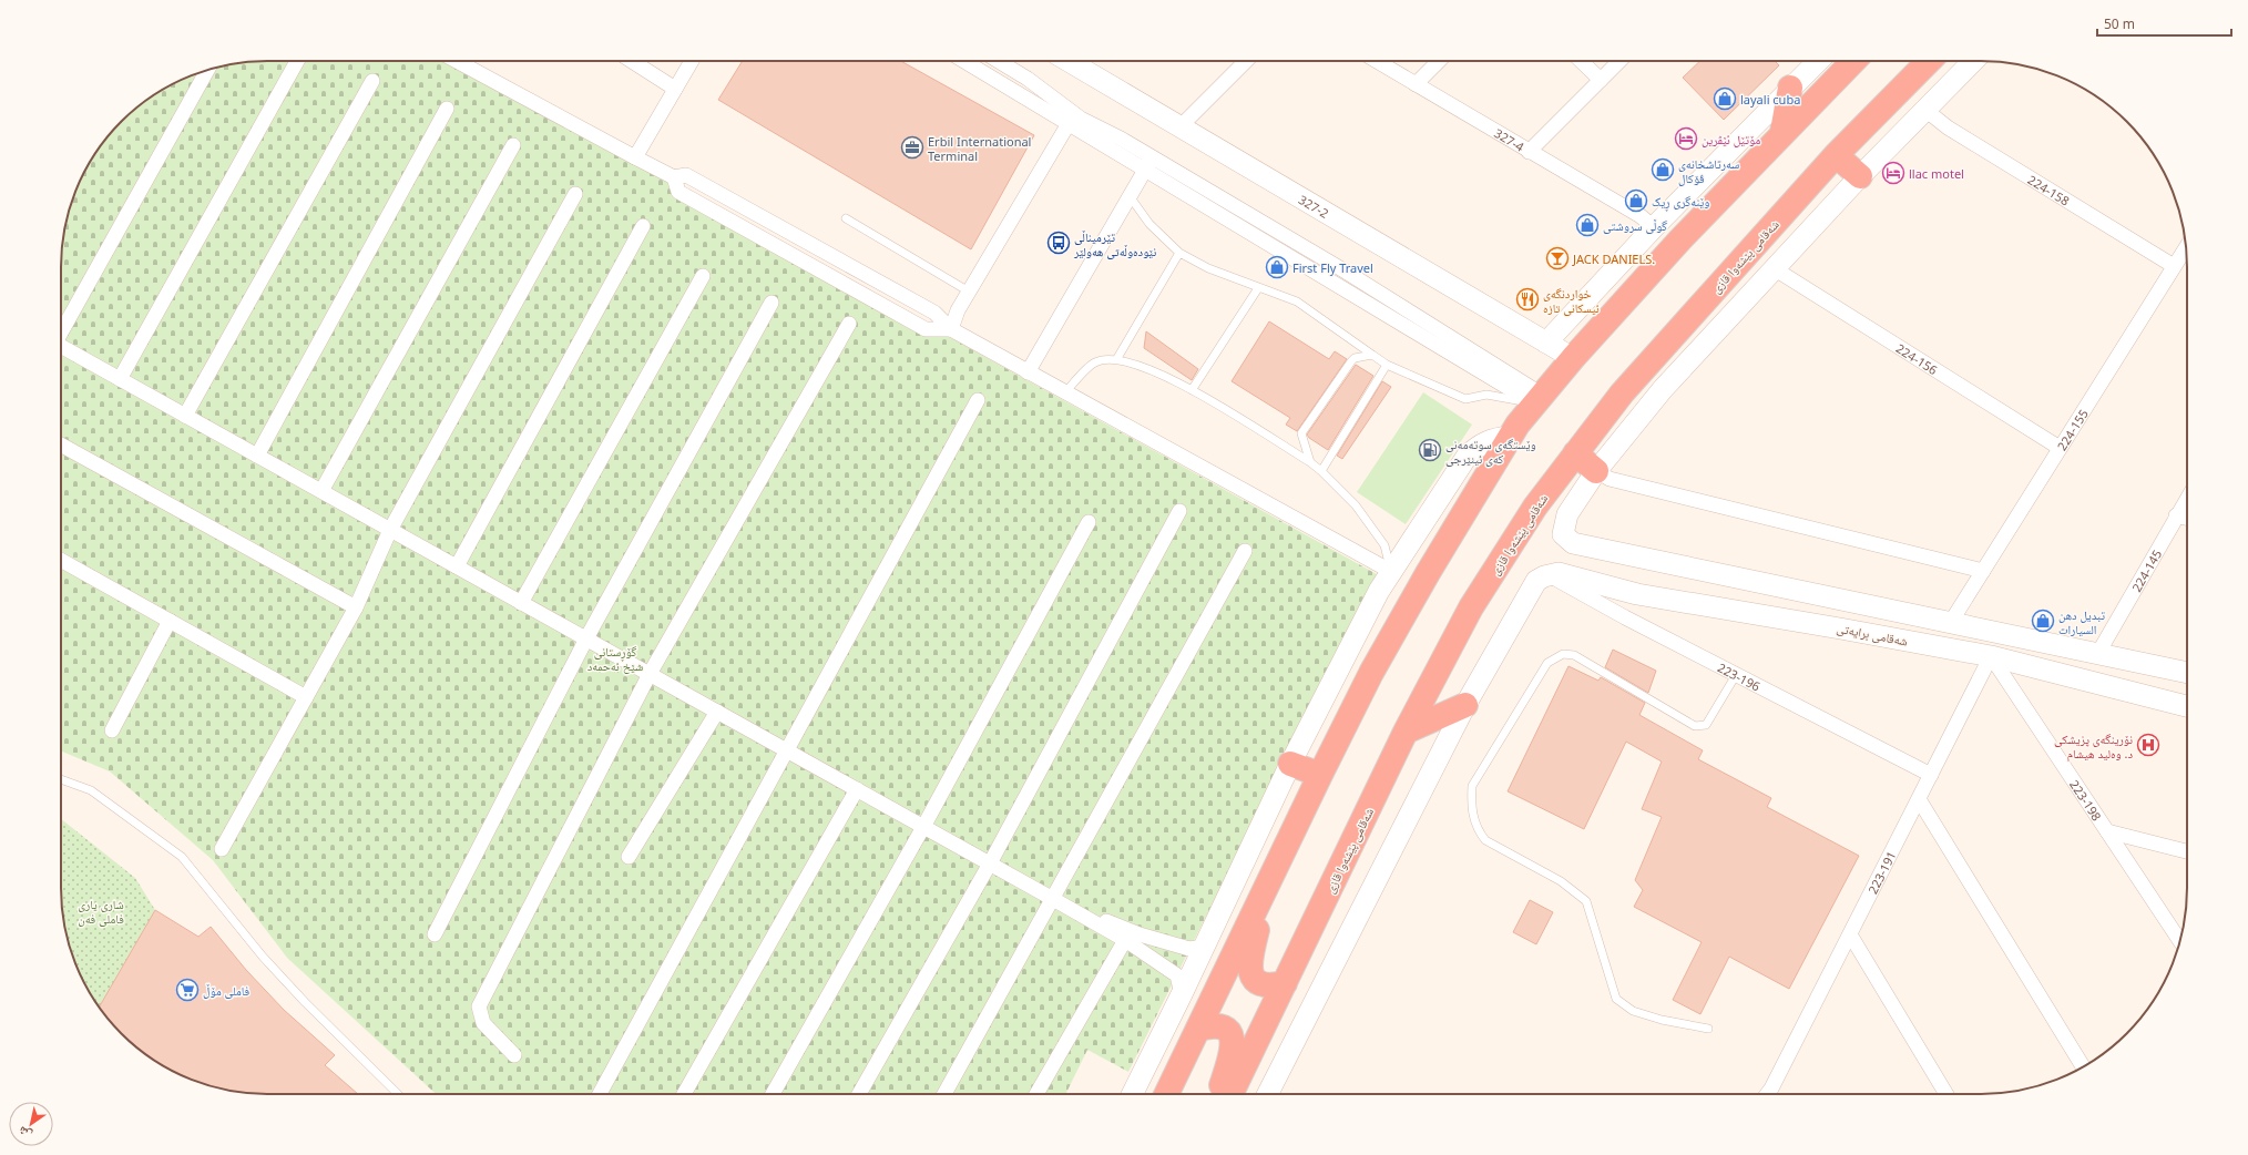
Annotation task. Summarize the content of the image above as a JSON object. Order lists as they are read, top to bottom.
{
  "streets": {
    "highway": ["شەقامی پێشەوا قازی"],
    "street": [
      "327-4",
      "224-158",
      "327-2",
      "224-156",
      "224-155",
      "224-145",
      "شەقامی برایەتی",
      "223-196",
      "223-198",
      "223-191"
    ]
  },
  "crossings": [
    ["224-158", "224-155"],
    ["224-156", "224-155"],
    ["شەقامی برایەتی", "223-196"],
    ["شەقامی برایەتی", "223-198"],
    ["شەقامی برایەتی", "223-191"],
    ["223-196", "223-191"],
    ["223-198", "223-191"]
  ],
  "parks": ["گۆڕستانی شێخ ئەحمەد", "شاری یاری فاملی فەن"],
  "places": {
    "shop": [
      "layali cuba",
      "سەرتاشخانەی ڤۆکال",
      "وێنەگری ڕیک",
      "گوڵی سروشتی",
      "First Fly Travel",
      "تبديل دهن السيارات"
    ],
    "hotel": ["مۆتێل ئێڤرین", "llac motel"],
    "office": ["Erbil International Terminal"],
    "bus stop": ["تێرمیناڵی نێودەوڵەتی هەولێر"],
    "bar": ["JACK DANIELS."],
    "restaurant": ["خواردنگەی ئیسکانی تازە"],
    "fuel station": ["وێستگەی سوتەمەنی کەی ئینێرجی"],
    "hospital": ["نۆرینگەی پزیشکی د. وەلید هیشام"],
    "supermarket": ["فاملی مۆڵ"]
  },
  "scale_bar": "50 m",
  "north": "bottom left"
}
